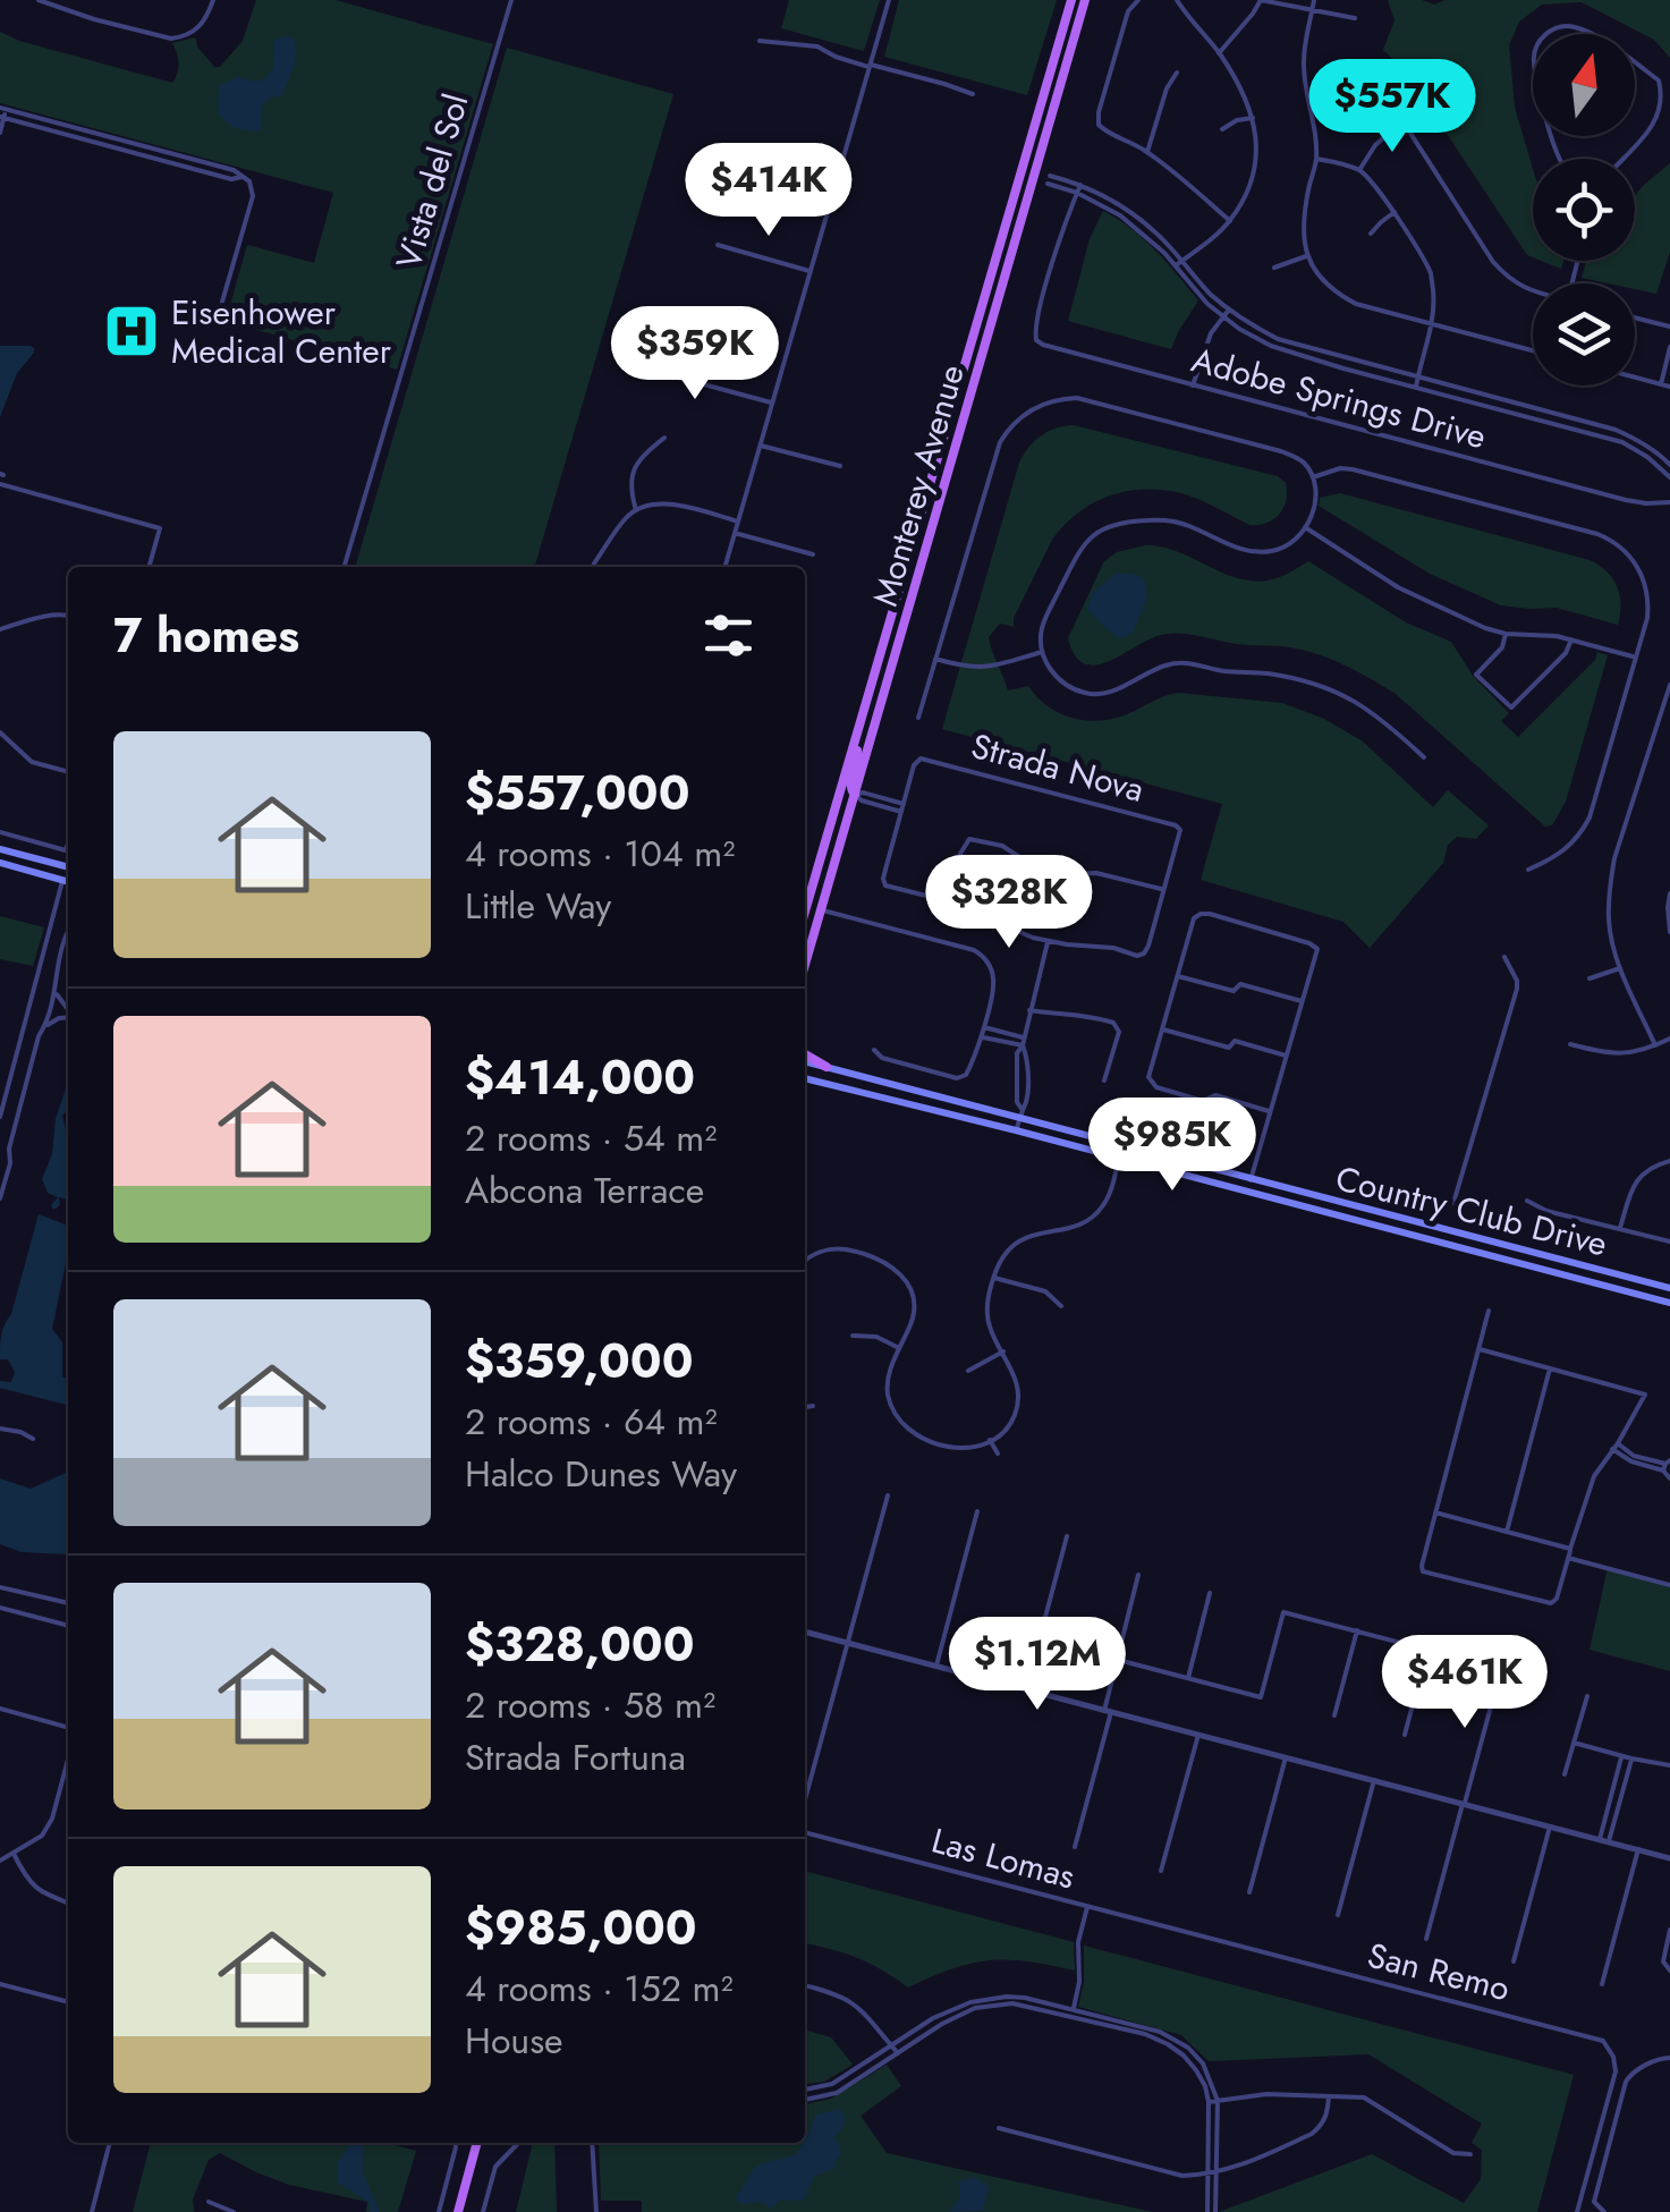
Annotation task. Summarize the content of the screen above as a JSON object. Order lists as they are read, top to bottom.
{
  "streets": {
    "main road": ["Monterey Avenue", "Country Club Drive"],
    "street": [
      "Vista del Sol",
      "Adobe Springs Drive",
      "Strada Nova",
      "Las Lomas",
      "San Remo"
    ]
  },
  "crossings": [
    ["Las Lomas", "San Remo"]
  ],
  "places": {
    "hospital": ["Eisenhower Medical Center"]
  },
  "north": "top",
  "page": {
    "price": [
      "$557K",
      "$414K",
      "$359K",
      "$328K",
      "$985K",
      "$1.12M",
      "$461K"
    ],
    "heading": "7 homes",
    "list": [
      {
        "name": "$557,000",
        "note": "4 rooms · 104 m² · Little Way"
      },
      {
        "name": "$414,000",
        "note": "2 rooms · 54 m² · Abcona Terrace"
      },
      {
        "name": "$359,000",
        "note": "2 rooms · 64 m² · Halco Dunes Way"
      },
      {
        "name": "$328,000",
        "note": "2 rooms · 58 m² · Strada Fortuna"
      },
      {
        "name": "$985,000",
        "note": "4 rooms · 152 m² · House"
      }
    ]
  }
}
